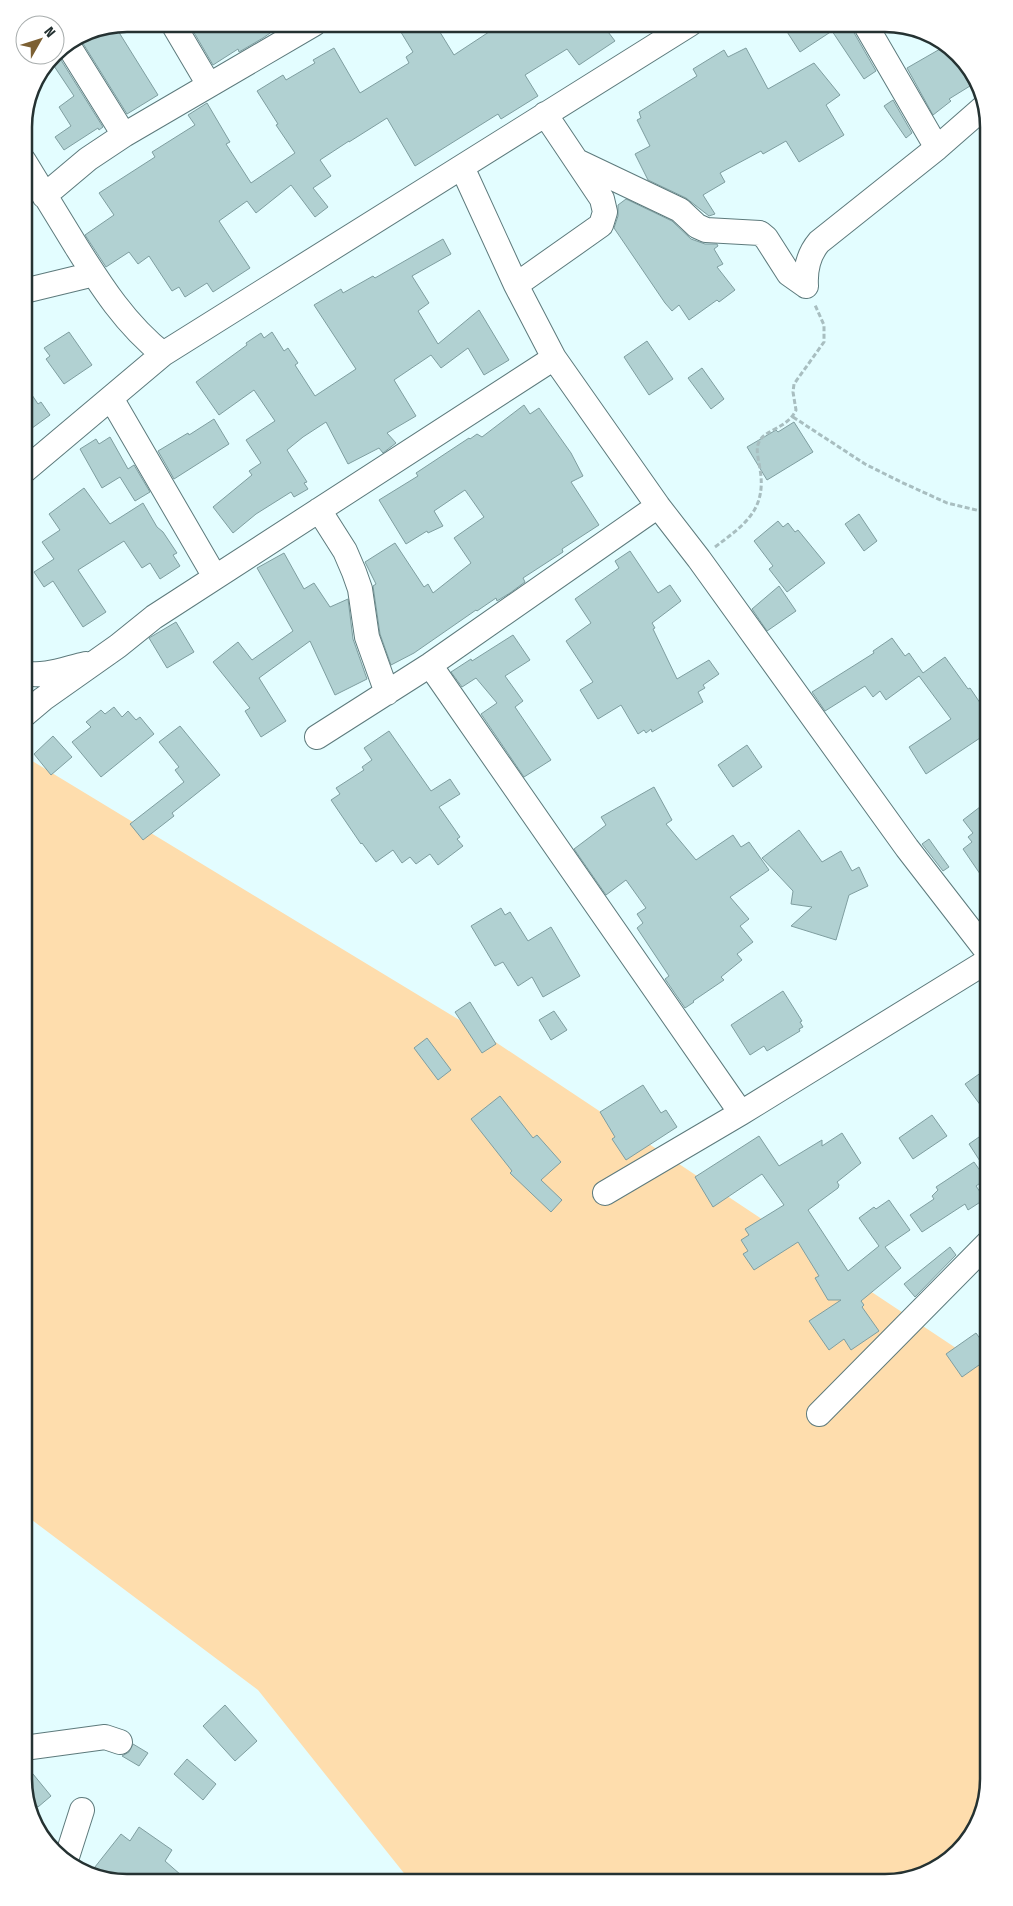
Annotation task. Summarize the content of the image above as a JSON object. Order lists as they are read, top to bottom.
{
  "north": "top right"
}
